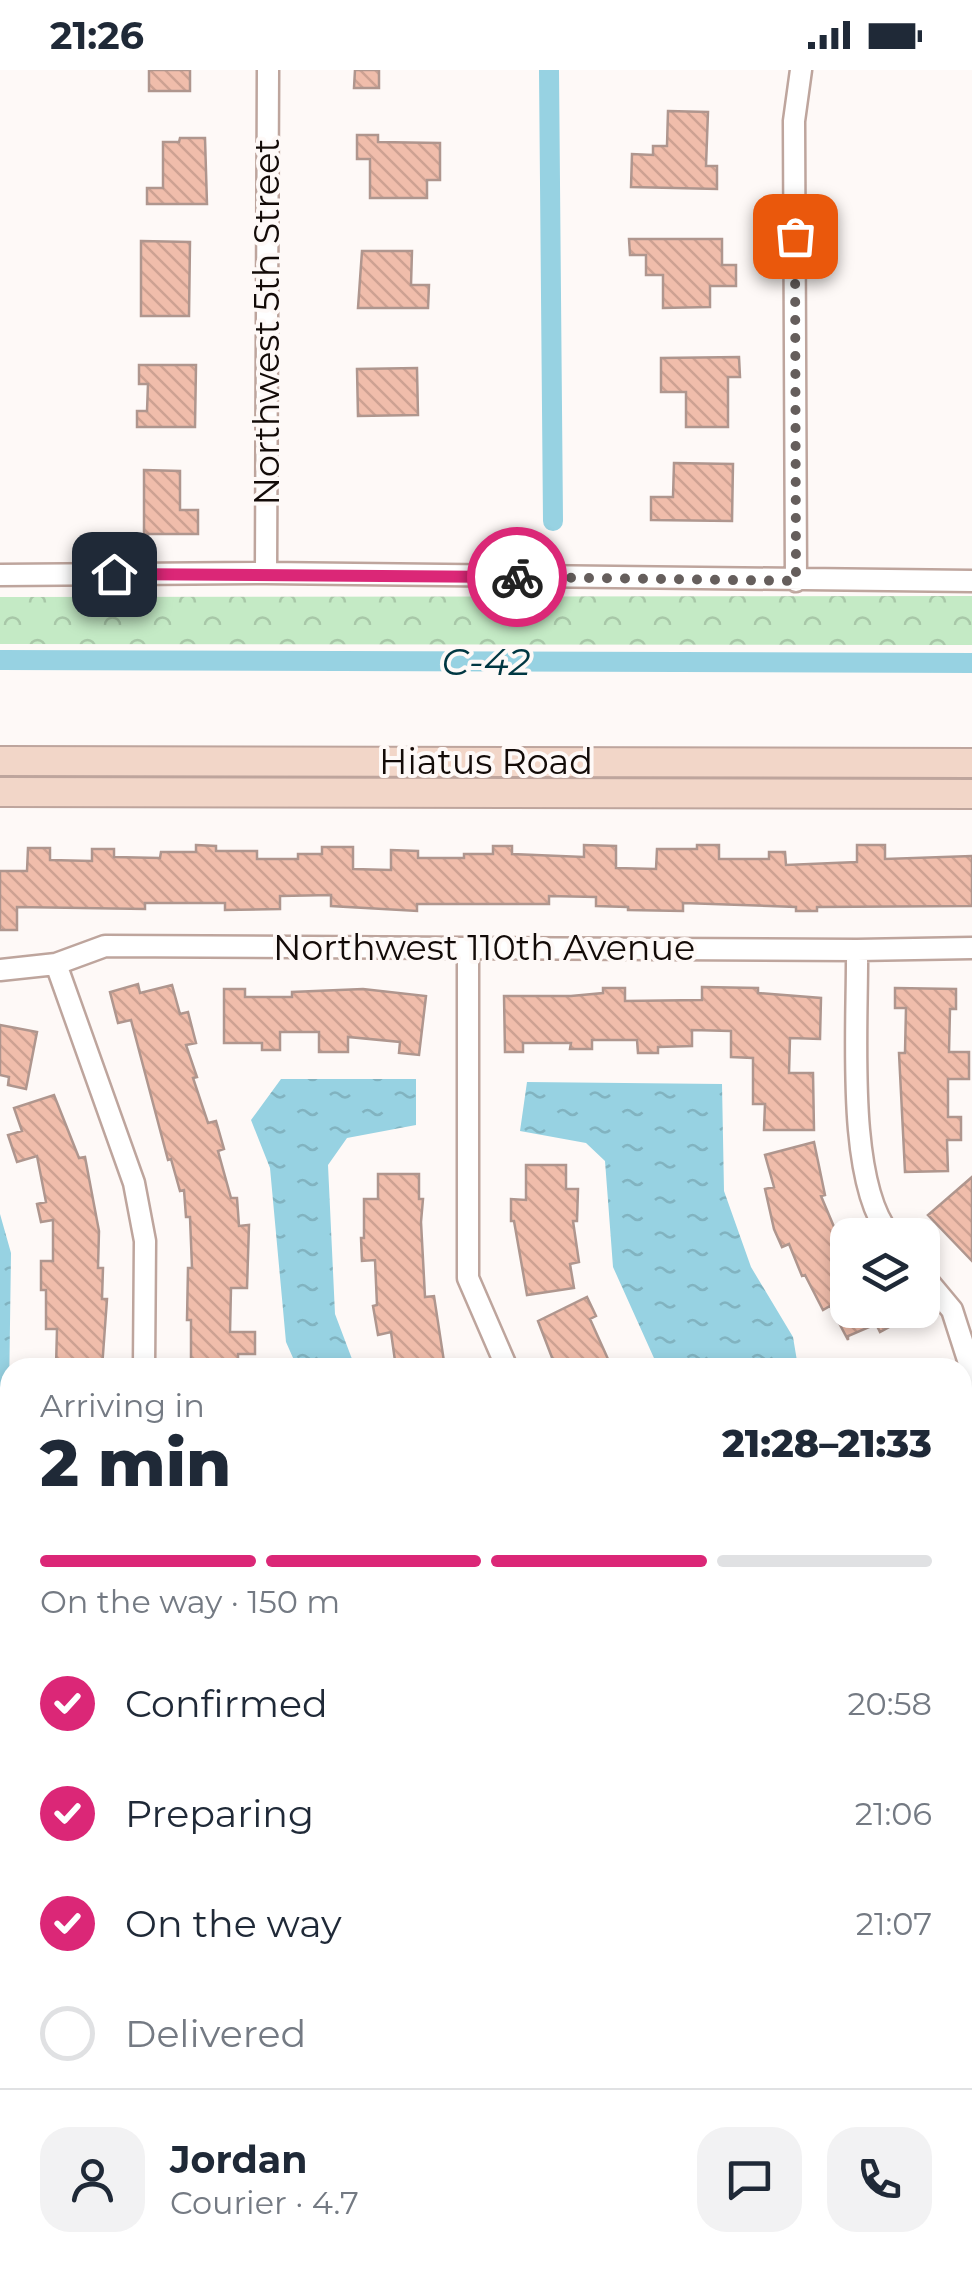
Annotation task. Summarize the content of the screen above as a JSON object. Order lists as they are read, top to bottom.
{
  "streets": {
    "main road": ["Hiatus Road"],
    "street": ["Northwest 5th Street", "Northwest 110th Avenue"]
  },
  "water": ["C-42"],
  "page": {
    "status": "21:26",
    "heading": ["2 min", "Arriving in", "21:28–21:33"],
    "panel": ["Jordan", "Courier · 4.7"],
    "bar": "On the way · 150 m",
    "list": [
      ["Confirmed", "20:58"],
      ["Preparing", "21:06"],
      ["On the way", "21:07"],
      "Delivered"
    ]
  }
}
